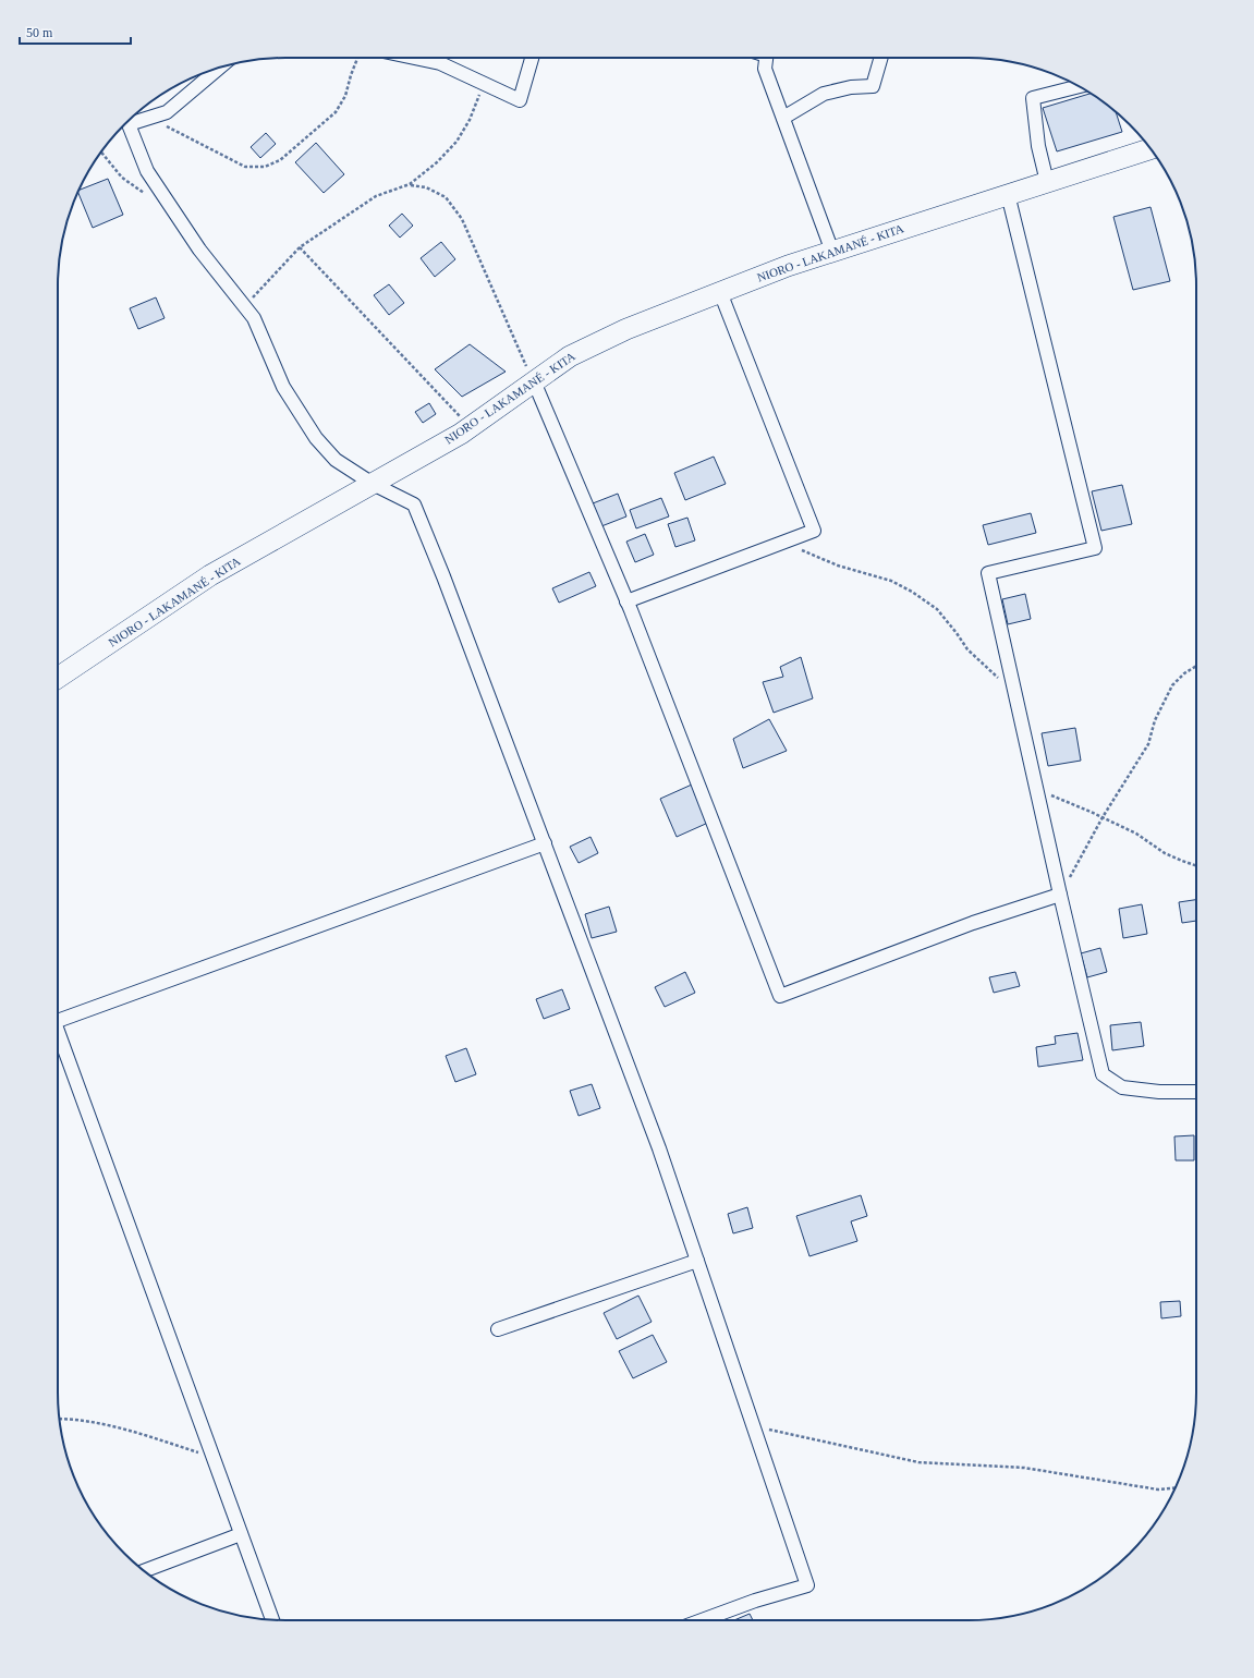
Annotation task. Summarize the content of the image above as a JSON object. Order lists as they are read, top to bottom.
{
  "streets": {
    "main road": ["NIORO - LAKAMANÉ - KITA"]
  },
  "scale_bar": "50 m"
}
